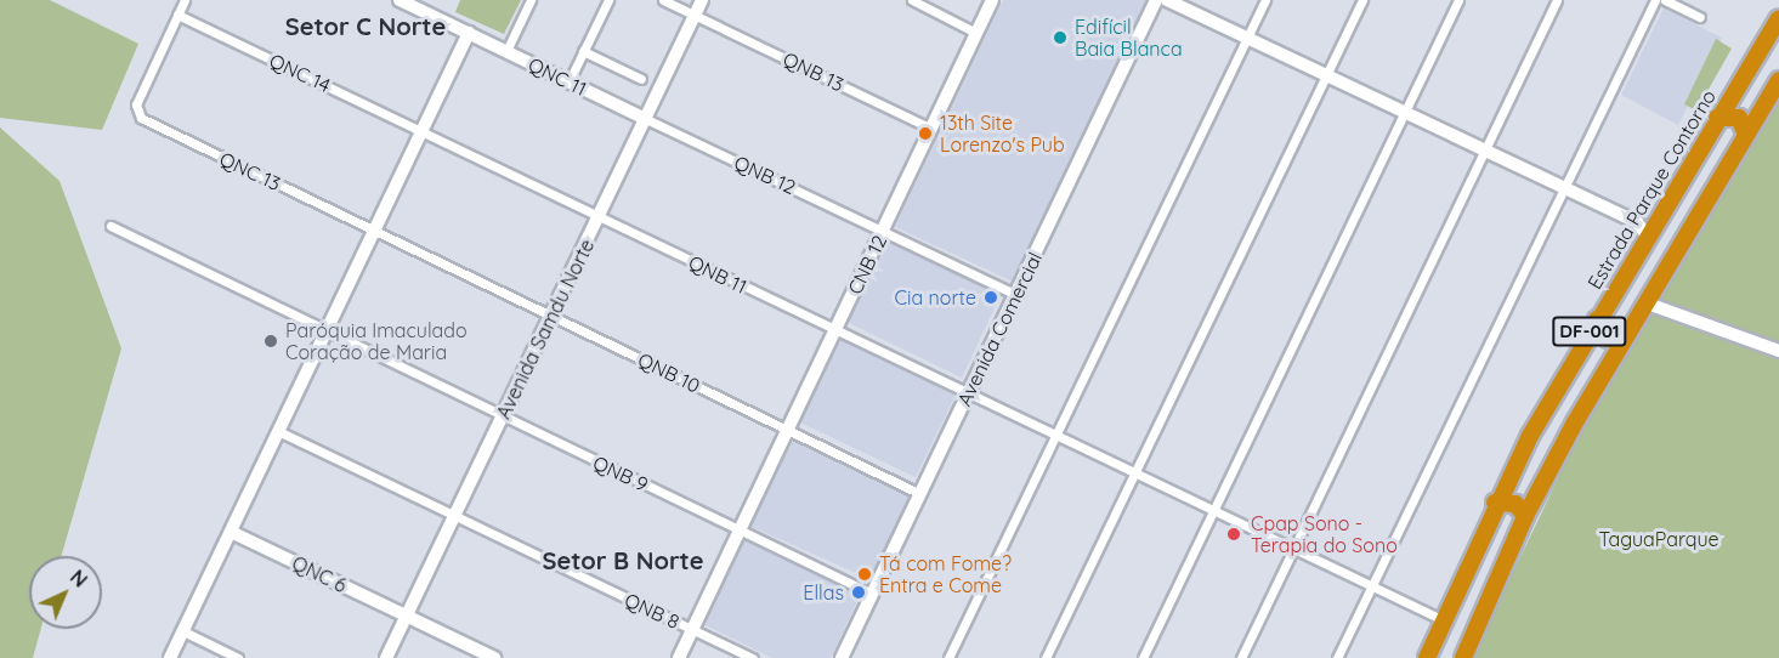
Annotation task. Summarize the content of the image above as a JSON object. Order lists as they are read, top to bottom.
{
  "streets": {
    "highway": ["Estrada Parque Contorno", "DF-001"],
    "street": [
      "QNB 13",
      "QNC 14",
      "QNC 11",
      "QNC 13",
      "QNB 12",
      "CNB 12",
      "QNB 11",
      "Avenida Samdu Norte",
      "Avenida Comercial",
      "QNB 10",
      "QNB 9",
      "QNC 6",
      "QNB 8"
    ]
  },
  "crossings": [
    ["QNB 13", "CNB 12"],
    ["QNB 13", "Avenida Samdu Norte"],
    ["QNC 14", "QNC 13"],
    ["QNC 14", "QNB 11"],
    ["QNC 14", "Avenida Samdu Norte"],
    ["QNC 11", "QNB 12"],
    ["QNC 11", "Avenida Samdu Norte"],
    ["QNC 13", "Avenida Samdu Norte"],
    ["QNC 13", "QNB 10"],
    ["QNB 12", "CNB 12"],
    ["QNB 12", "Avenida Samdu Norte"],
    ["QNB 12", "Avenida Comercial"],
    ["Estrada Parque Contorno", "QNB 11"],
    ["CNB 12", "QNB 11"],
    ["CNB 12", "QNB 10"],
    ["CNB 12", "QNB 9"],
    ["CNB 12", "QNB 8"],
    ["QNB 11", "Avenida Samdu Norte"],
    ["QNB 11", "Avenida Comercial"],
    ["Avenida Samdu Norte", "QNB 10"],
    ["Avenida Samdu Norte", "QNB 9"],
    ["Avenida Samdu Norte", "QNC 6"],
    ["Avenida Samdu Norte", "QNB 8"],
    ["Avenida Comercial", "QNB 10"],
    ["Avenida Comercial", "QNB 9"]
  ],
  "districts": ["Setor C Norte", "Setor B Norte"],
  "parks": ["TaguaParque"],
  "places": [
    "Edifícil Baia Blanca",
    "13th Site Lorenzo's Pub",
    "Cia norte",
    "Paróquia Imaculado Coração de Maria",
    "Cpap Sono - Terapia do Sono",
    "Tá com Fome? Entra e Come",
    "Ellas"
  ],
  "north": "top right"
}
